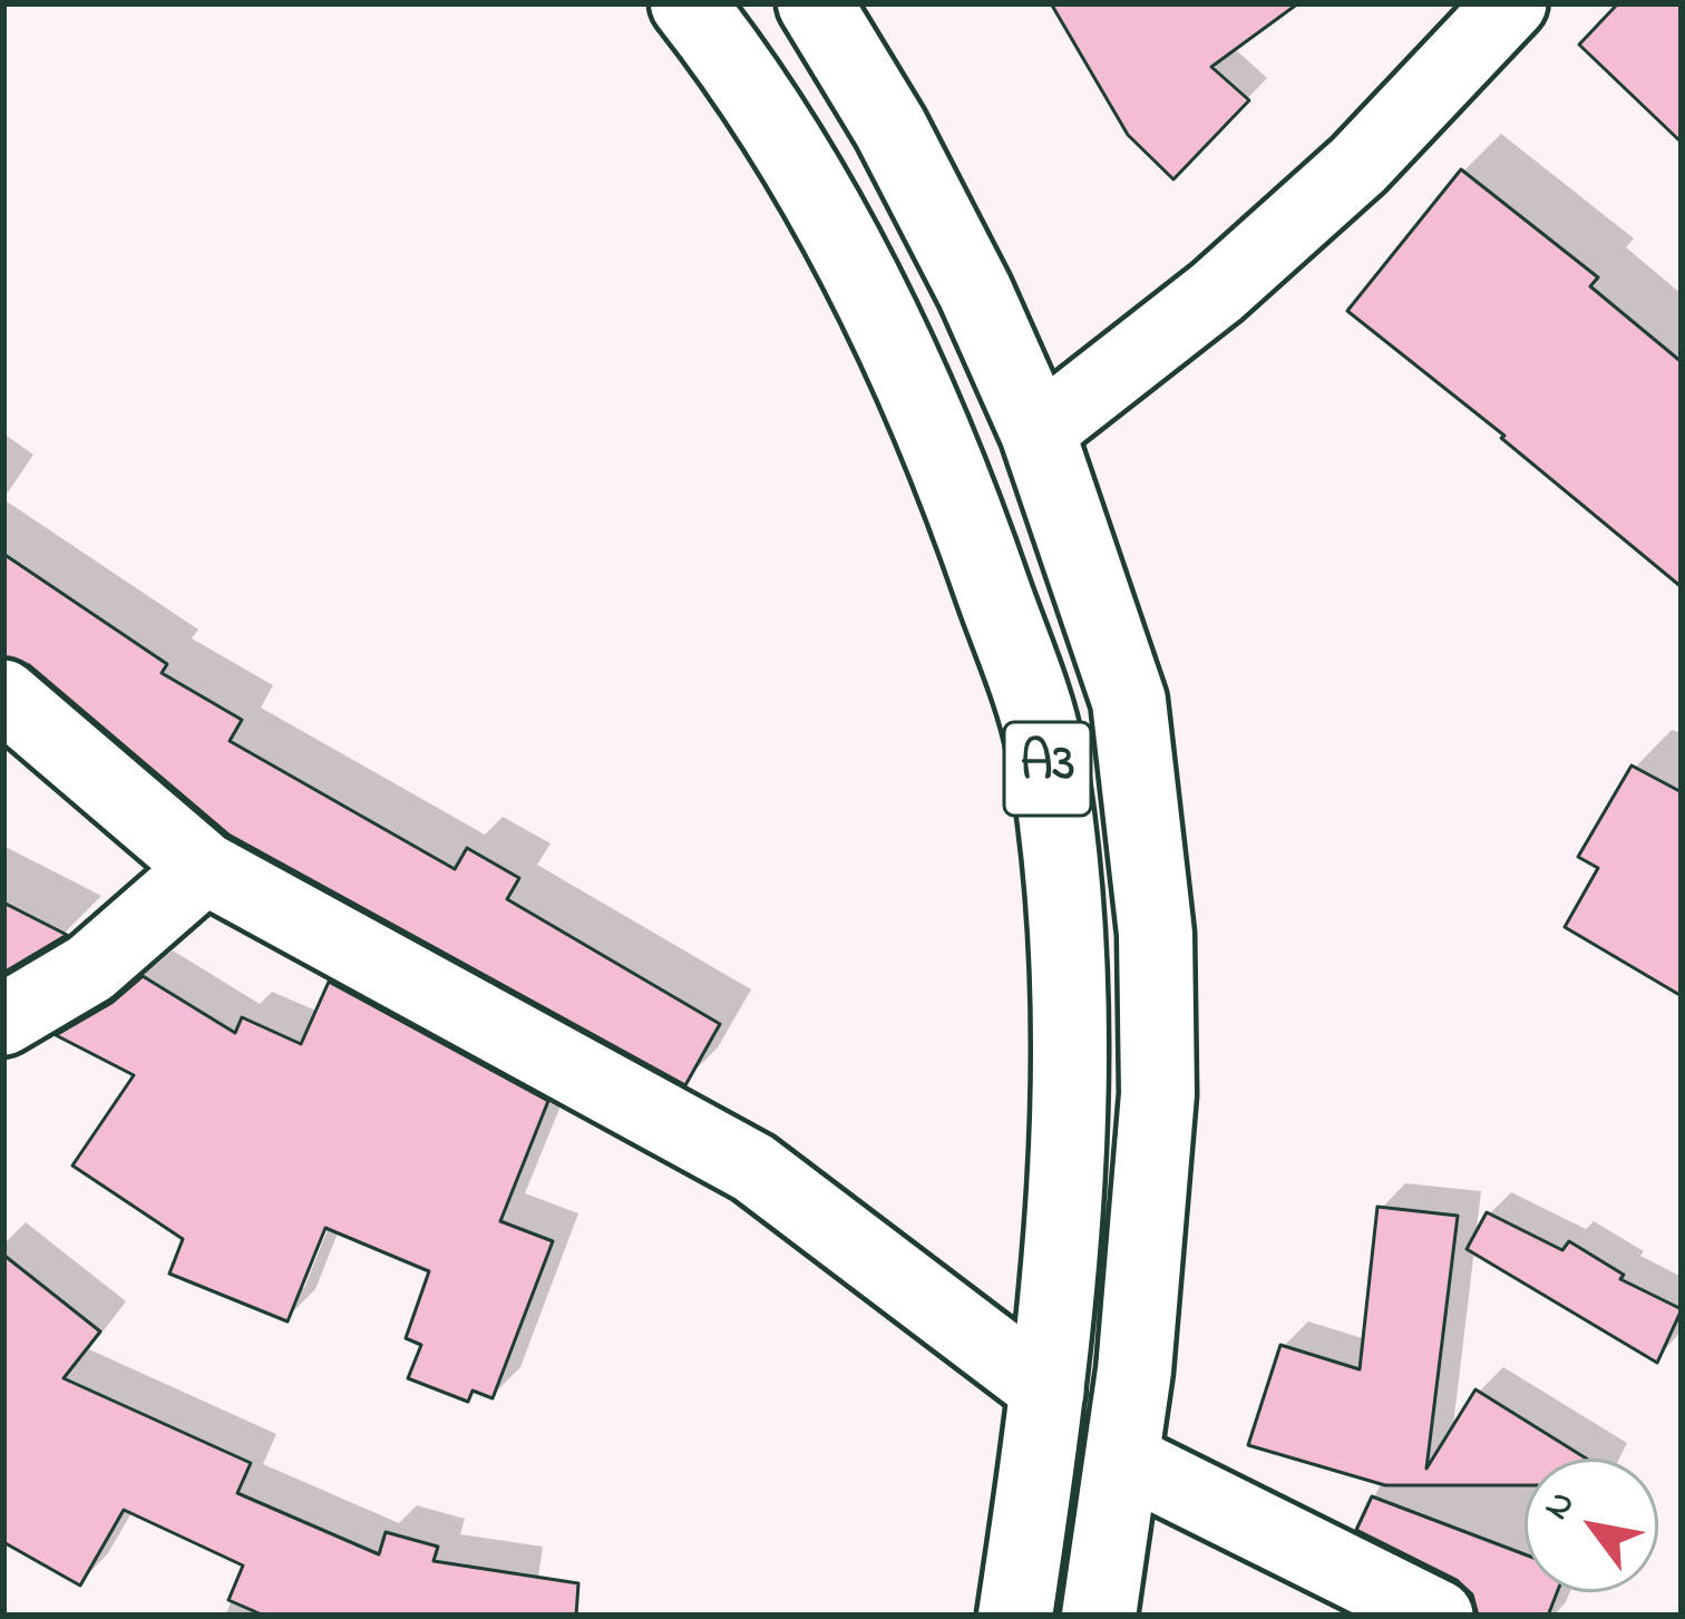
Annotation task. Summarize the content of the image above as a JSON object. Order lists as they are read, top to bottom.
{
  "streets": {
    "highway": ["A3"]
  },
  "north": "top left"
}
